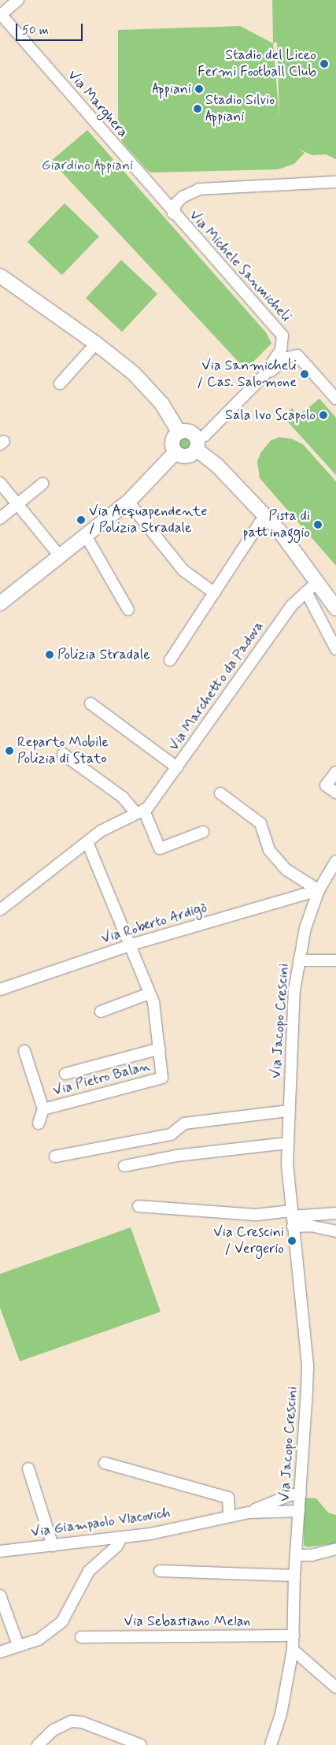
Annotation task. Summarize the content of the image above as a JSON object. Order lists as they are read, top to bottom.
{
  "streets": {
    "street": [
      "Via Marghera",
      "Via Michele Sanmicheli",
      "Via Marchetto da Padova",
      "Via Roberto Ardigò",
      "Via Jacopo Crescini",
      "Via Pietro Balan",
      "Via Giampaolo Vlacovich",
      "Via Sebastiano Melan"
    ]
  },
  "crossings": [
    ["Via Marghera", "Via Michele Sanmicheli"],
    ["Via Marchetto da Padova", "Via Pietro Balan"],
    ["Via Roberto Ardigò", "Via Jacopo Crescini"],
    ["Via Roberto Ardigò", "Via Pietro Balan"],
    ["Via Jacopo Crescini", "Via Giampaolo Vlacovich"],
    ["Via Jacopo Crescini", "Via Sebastiano Melan"]
  ],
  "parks": ["Giardino Appiani"],
  "places": [
    "Stadio del Liceo Fermi Football Club",
    "Appiani",
    "Stadio Silvio Appiani",
    "Via Sanmicheli / Cas. Salomone",
    "Sala Ivo Scapolo",
    "Via Acquapendente / Polizia Stradale",
    "Pista di pattinaggio",
    "Polizia Stradale",
    "Reparto Mobile Polizia di Stato",
    "Via Crescini / Vergerio"
  ],
  "scale_bar": "50 m"
}
